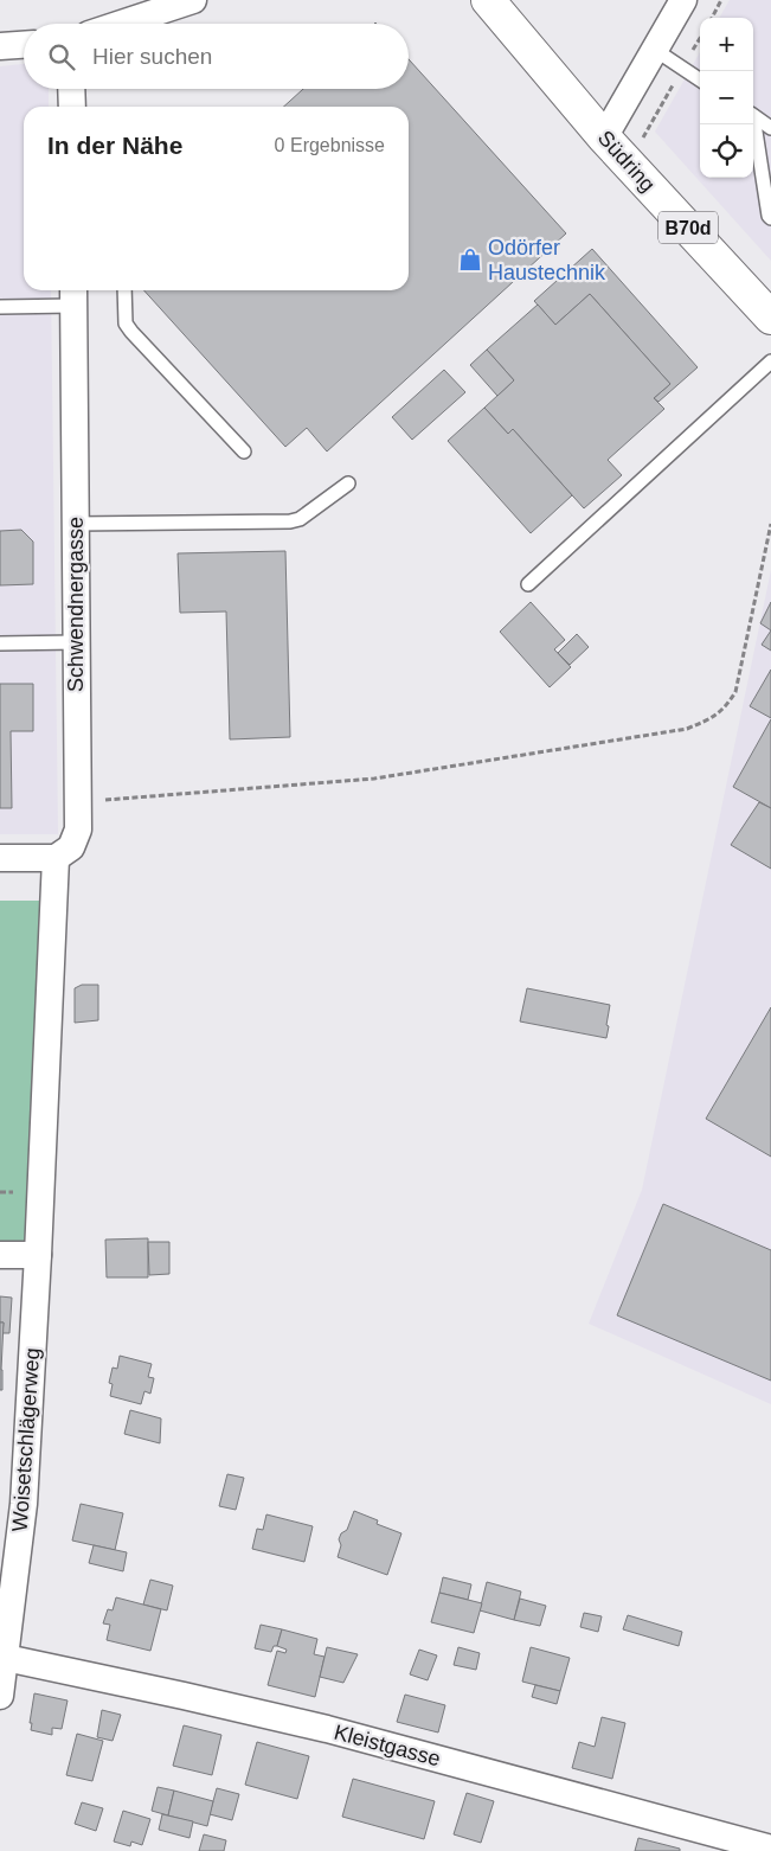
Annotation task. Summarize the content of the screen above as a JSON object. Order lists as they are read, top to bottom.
{
  "streets": {
    "main road": ["Südring", "B70d"],
    "street": ["Schwendnergasse", "Woisetschlägerweg", "Kleistgasse"]
  },
  "crossings": [
    ["Schwendnergasse", "Woisetschlägerweg"],
    ["Woisetschlägerweg", "Kleistgasse"]
  ],
  "places": {
    "shop": ["Odörfer Haustechnik"]
  },
  "page": {
    "map_buttons": ["+", "−"],
    "search": "Hier suchen",
    "heading": ["In der Nähe", "0 Ergebnisse"]
  }
}
